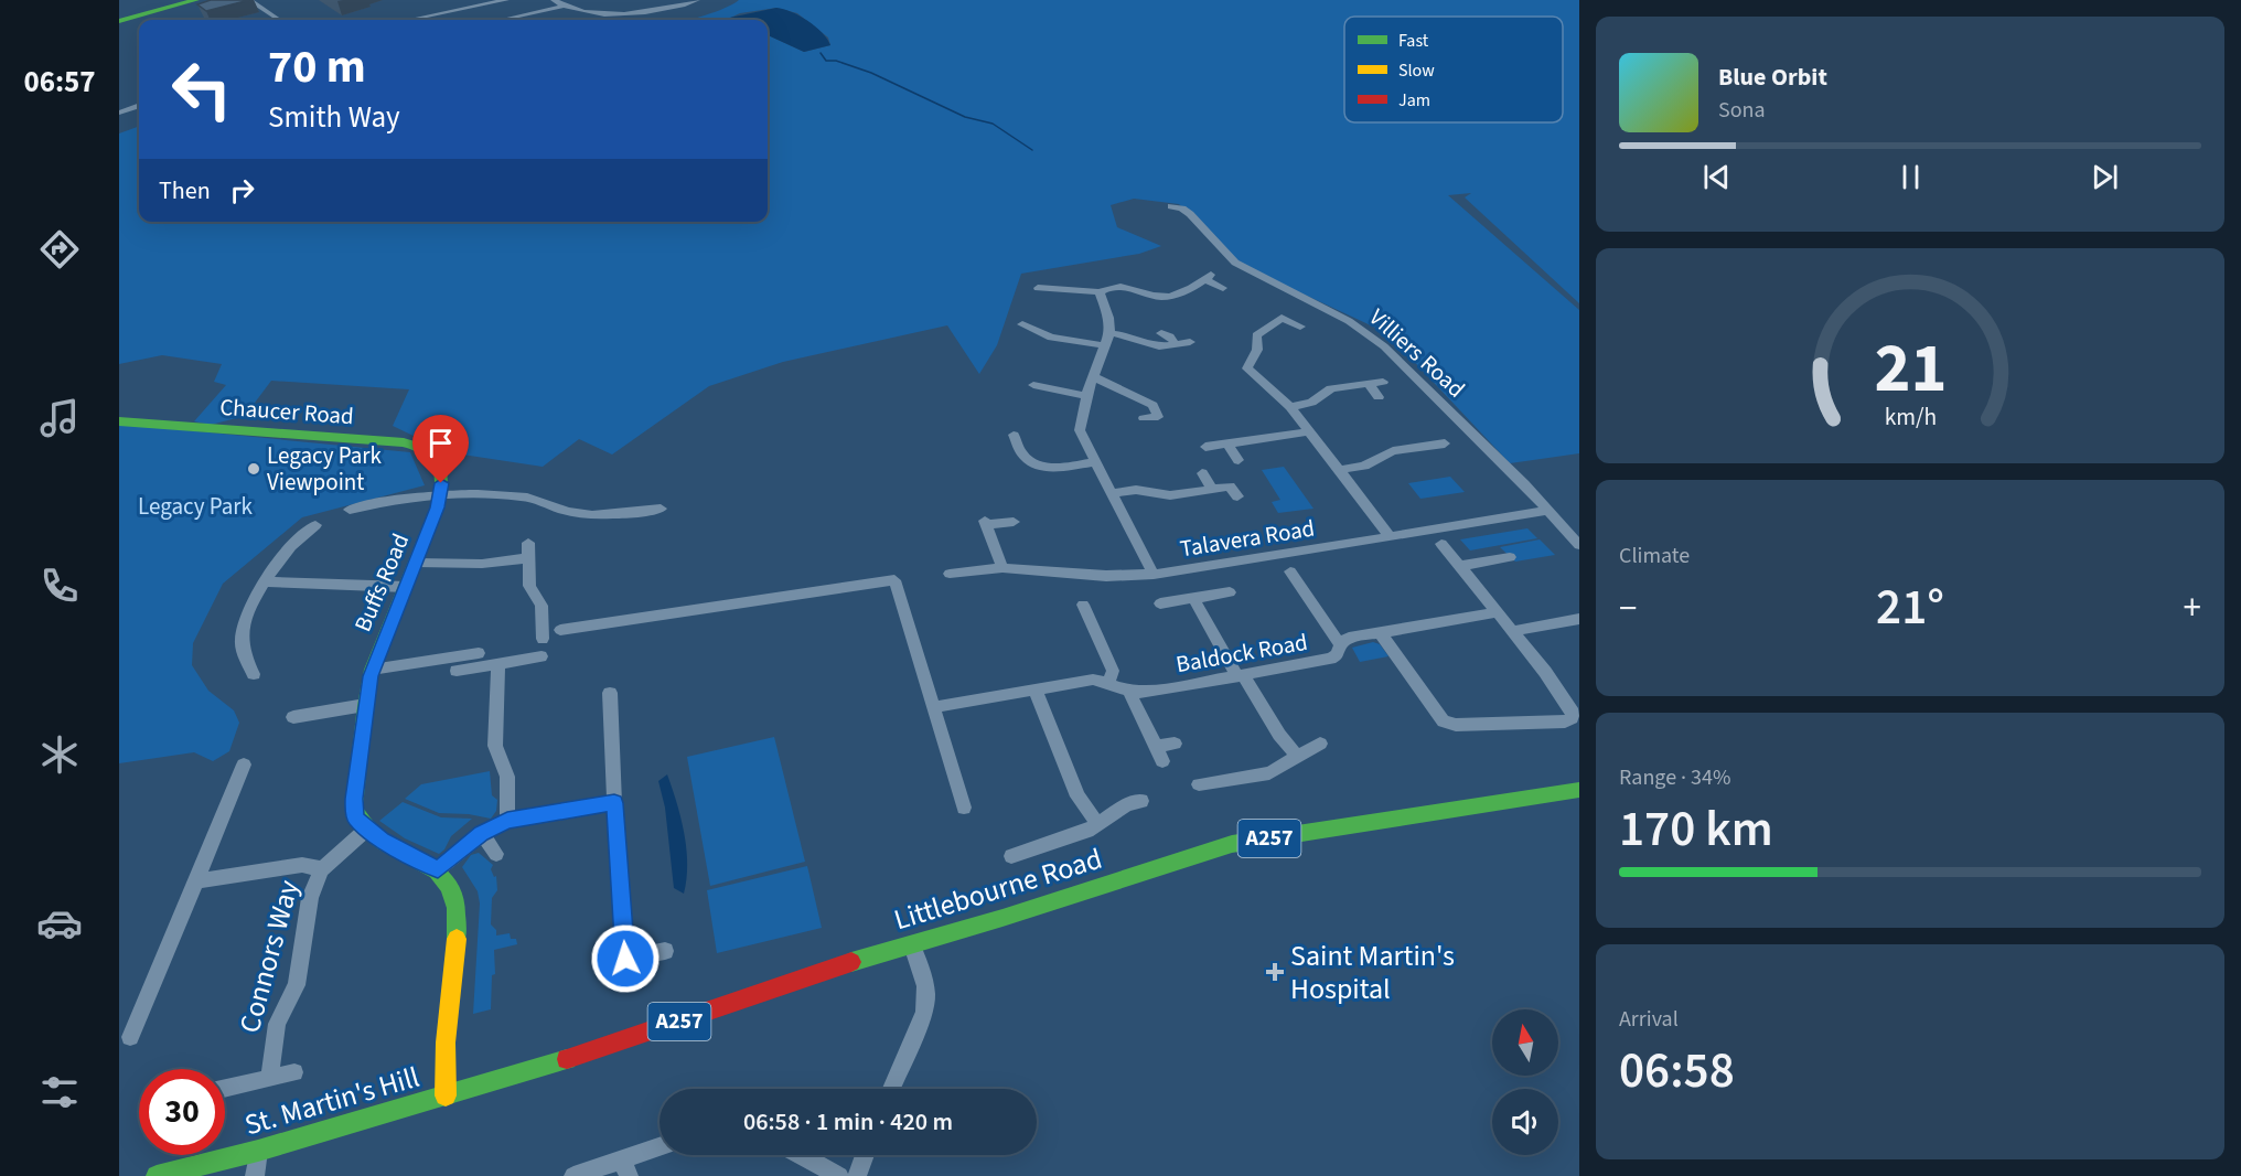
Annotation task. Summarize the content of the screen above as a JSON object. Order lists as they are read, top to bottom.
{
  "streets": {
    "main road": [
      "Chaucer Road",
      "Buffs Road",
      "A257",
      "Littlebourne Road",
      "St. Martin's Hill"
    ],
    "street": [
      "Villiers Road",
      "Talavera Road",
      "Baldock Road",
      "Connors Way"
    ]
  },
  "crossings": [
    ["Villiers Road", "Talavera Road"],
    ["Chaucer Road", "Buffs Road"],
    ["Buffs Road", "Connors Way"],
    ["Littlebourne Road", "St. Martin's Hill"]
  ],
  "parks": ["Legacy Park"],
  "places": {
    "other": ["Legacy Park Viewpoint"],
    "health": ["Saint Martin's Hospital"]
  },
  "legend": ["Fast", "Slow", "Jam"],
  "north": "top",
  "page": {
    "tabs": "06:57",
    "turn": ["70 m", "Smith Way"],
    "song": ["Blue Orbit", "Sona"],
    "then": "Then",
    "tile": [
      "Climate",
      ["Range · 34%", "170 km"],
      ["Arrival", "06:58"]
    ],
    "heat": ["−", "21°", "+"],
    "limit": "30",
    "trip": "06:58 · 1 min · 420 m",
    "gauge": ["21", "km/h"]
  }
}
